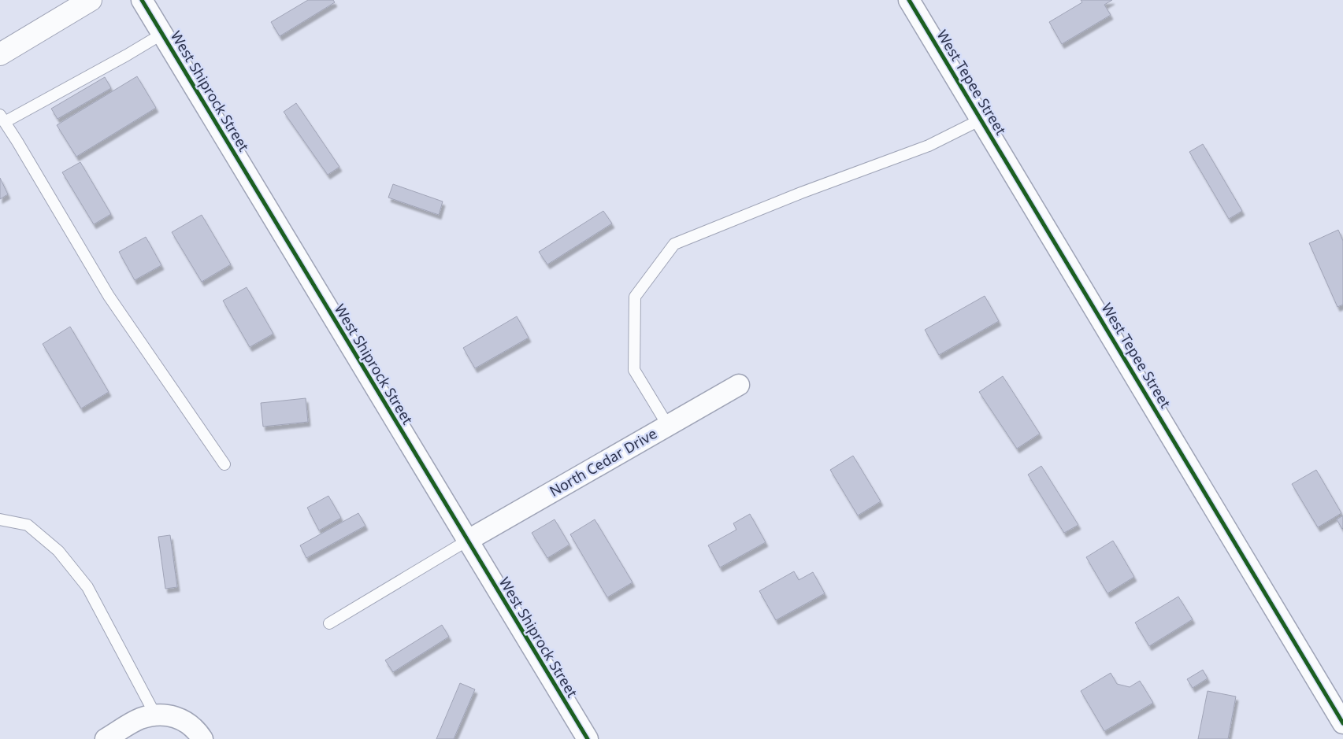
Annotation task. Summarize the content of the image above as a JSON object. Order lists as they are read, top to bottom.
{
  "streets": {
    "street": ["West Tepee Street", "West Shiprock Street", "North Cedar Drive"]
  },
  "crossings": [
    ["West Shiprock Street", "North Cedar Drive"]
  ]
}
